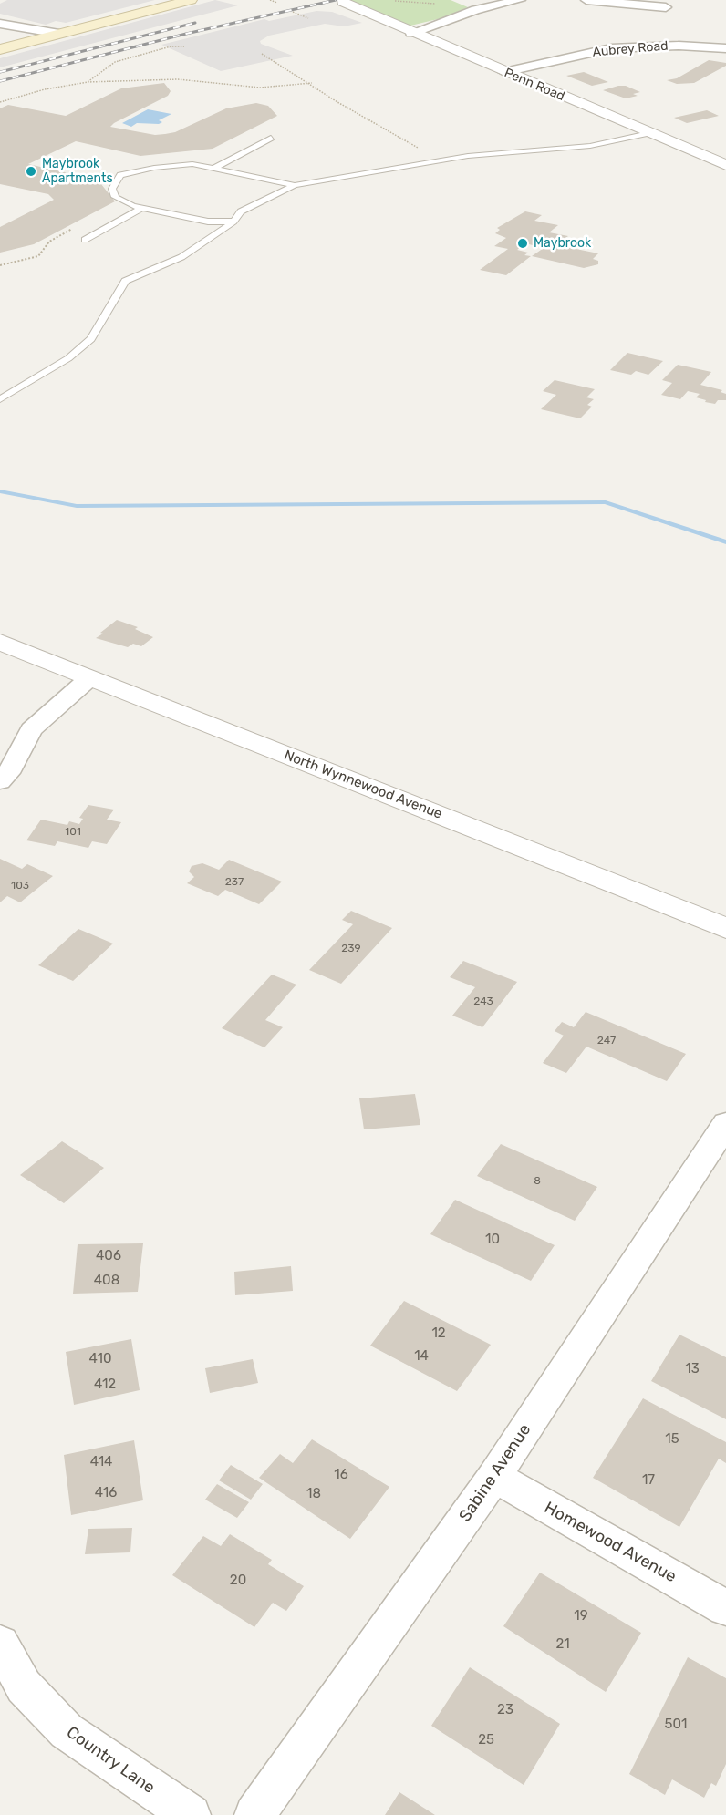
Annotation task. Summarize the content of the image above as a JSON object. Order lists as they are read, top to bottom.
{
  "streets": {
    "street": [
      "Aubrey Road",
      "Penn Road",
      "North Wynnewood Avenue",
      "Sabine Avenue",
      "Homewood Avenue",
      "Country Lane"
    ]
  },
  "crossings": [
    ["Aubrey Road", "Penn Road"],
    ["Sabine Avenue", "Homewood Avenue"]
  ],
  "places": ["Maybrook Apartments", "Maybrook"],
  "house_numbers": [
    "101",
    "237",
    "103",
    "239",
    "243",
    "247",
    "8",
    "10",
    "406",
    "408",
    "12",
    "14",
    "410",
    "13",
    "412",
    "15",
    "414",
    "16",
    "17",
    "416",
    "18",
    "20",
    "19",
    "21",
    "23",
    "501",
    "25"
  ]
}
